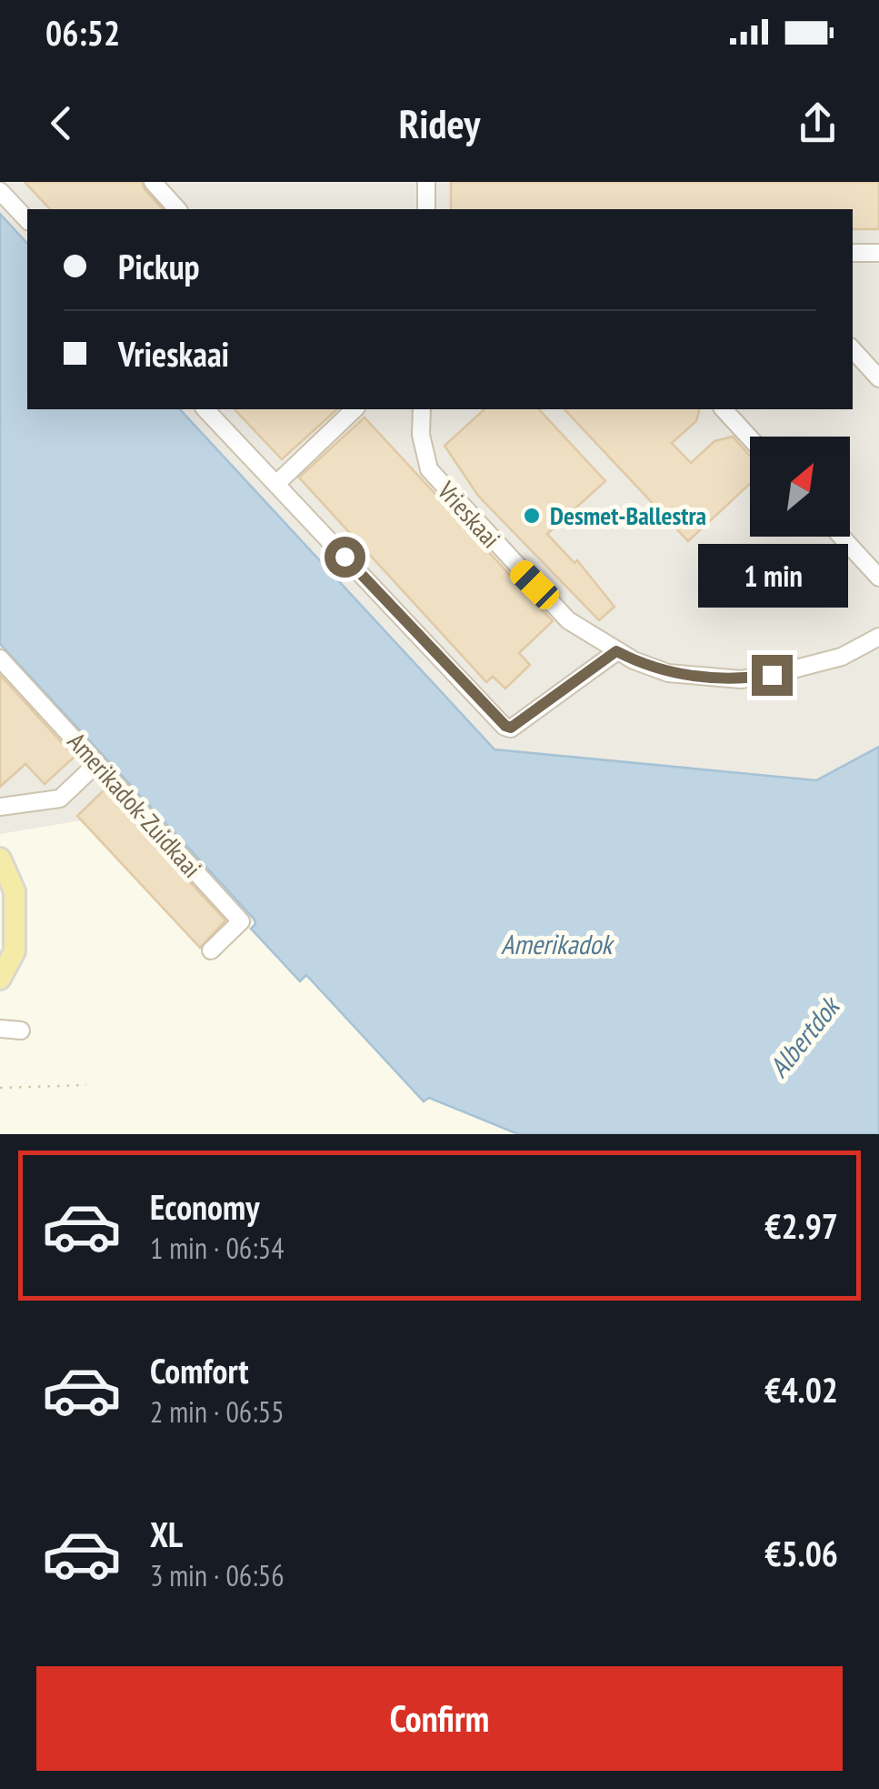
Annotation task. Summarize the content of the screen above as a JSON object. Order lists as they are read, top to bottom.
{
  "streets": {
    "street": ["Vrieskaai", "Amerikadok-Zuidkaai"]
  },
  "water": ["Amerikadok", "Albertdok"],
  "places": ["Desmet-Ballestra"],
  "north": "top right",
  "page": {
    "status": "06:52",
    "header": "Ridey",
    "banner": ["Pickup", "Vrieskaai"],
    "bubble": "1 min",
    "list": [
      {
        "name": "Economy",
        "note": "1 min · 06:54",
        "value": "€2.97"
      },
      {
        "name": "Comfort",
        "note": "2 min · 06:55",
        "value": "€4.02"
      },
      {
        "name": "XL",
        "note": "3 min · 06:56",
        "value": "€5.06"
      }
    ],
    "buttons": "Confirm"
  }
}
